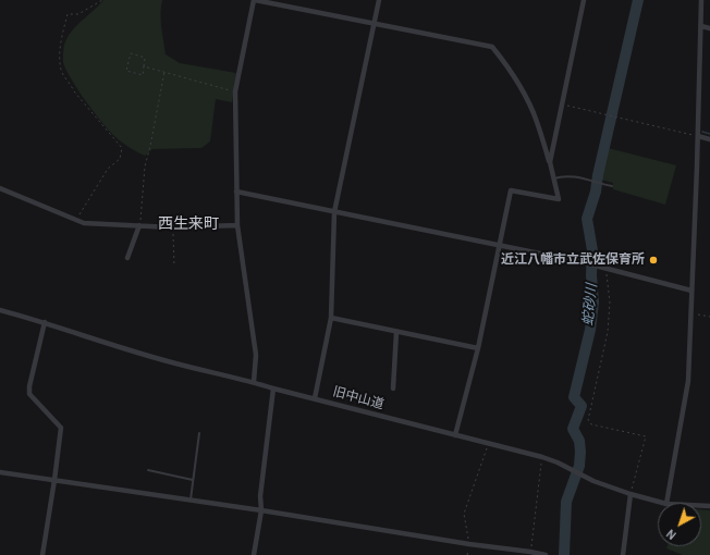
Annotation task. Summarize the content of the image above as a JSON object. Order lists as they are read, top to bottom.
{
  "streets": {
    "street": ["旧中山道"]
  },
  "districts": ["西生来町"],
  "water": ["蛇砂川"],
  "places": ["近江八幡市立武佐保育所"],
  "north": "bottom left"
}
